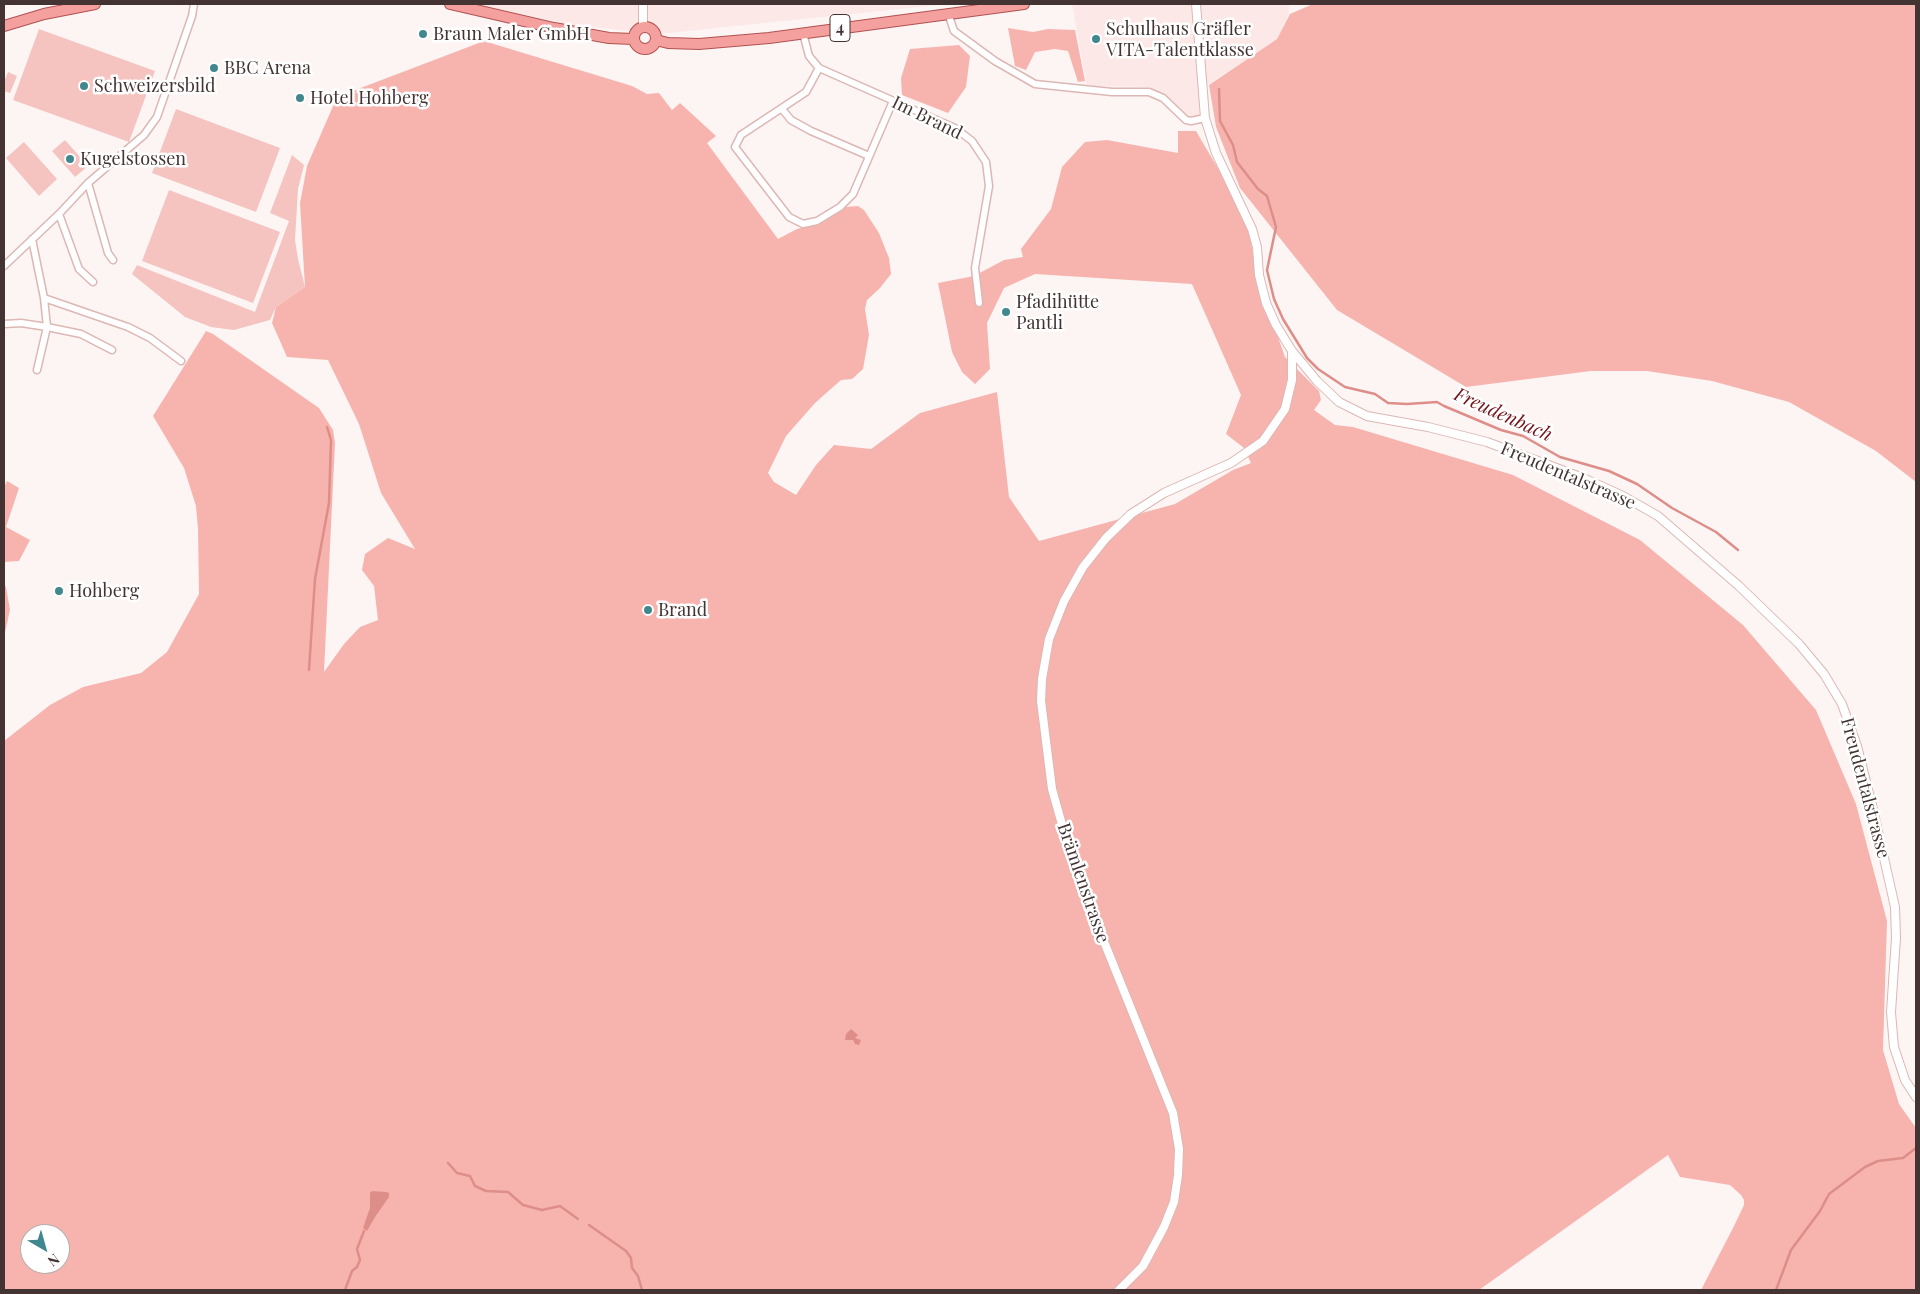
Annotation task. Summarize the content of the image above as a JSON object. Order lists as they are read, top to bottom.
{
  "streets": {
    "main road": ["4"],
    "street": ["Im Brand", "Freudentalstrasse", "Brämlenstrasse"]
  },
  "crossings": [
    ["Freudentalstrasse", "Brämlenstrasse"]
  ],
  "water": ["Freudenbach"],
  "places": [
    "Braun Maler GmbH",
    "Schulhaus Gräfler VITA-Talentklasse",
    "BBC Arena",
    "Schweizersbild",
    "Hotel Hohberg",
    "Kugelstossen",
    "Pfadihütte Pantli",
    "Hohberg",
    "Brand"
  ],
  "north": "bottom right"
}
